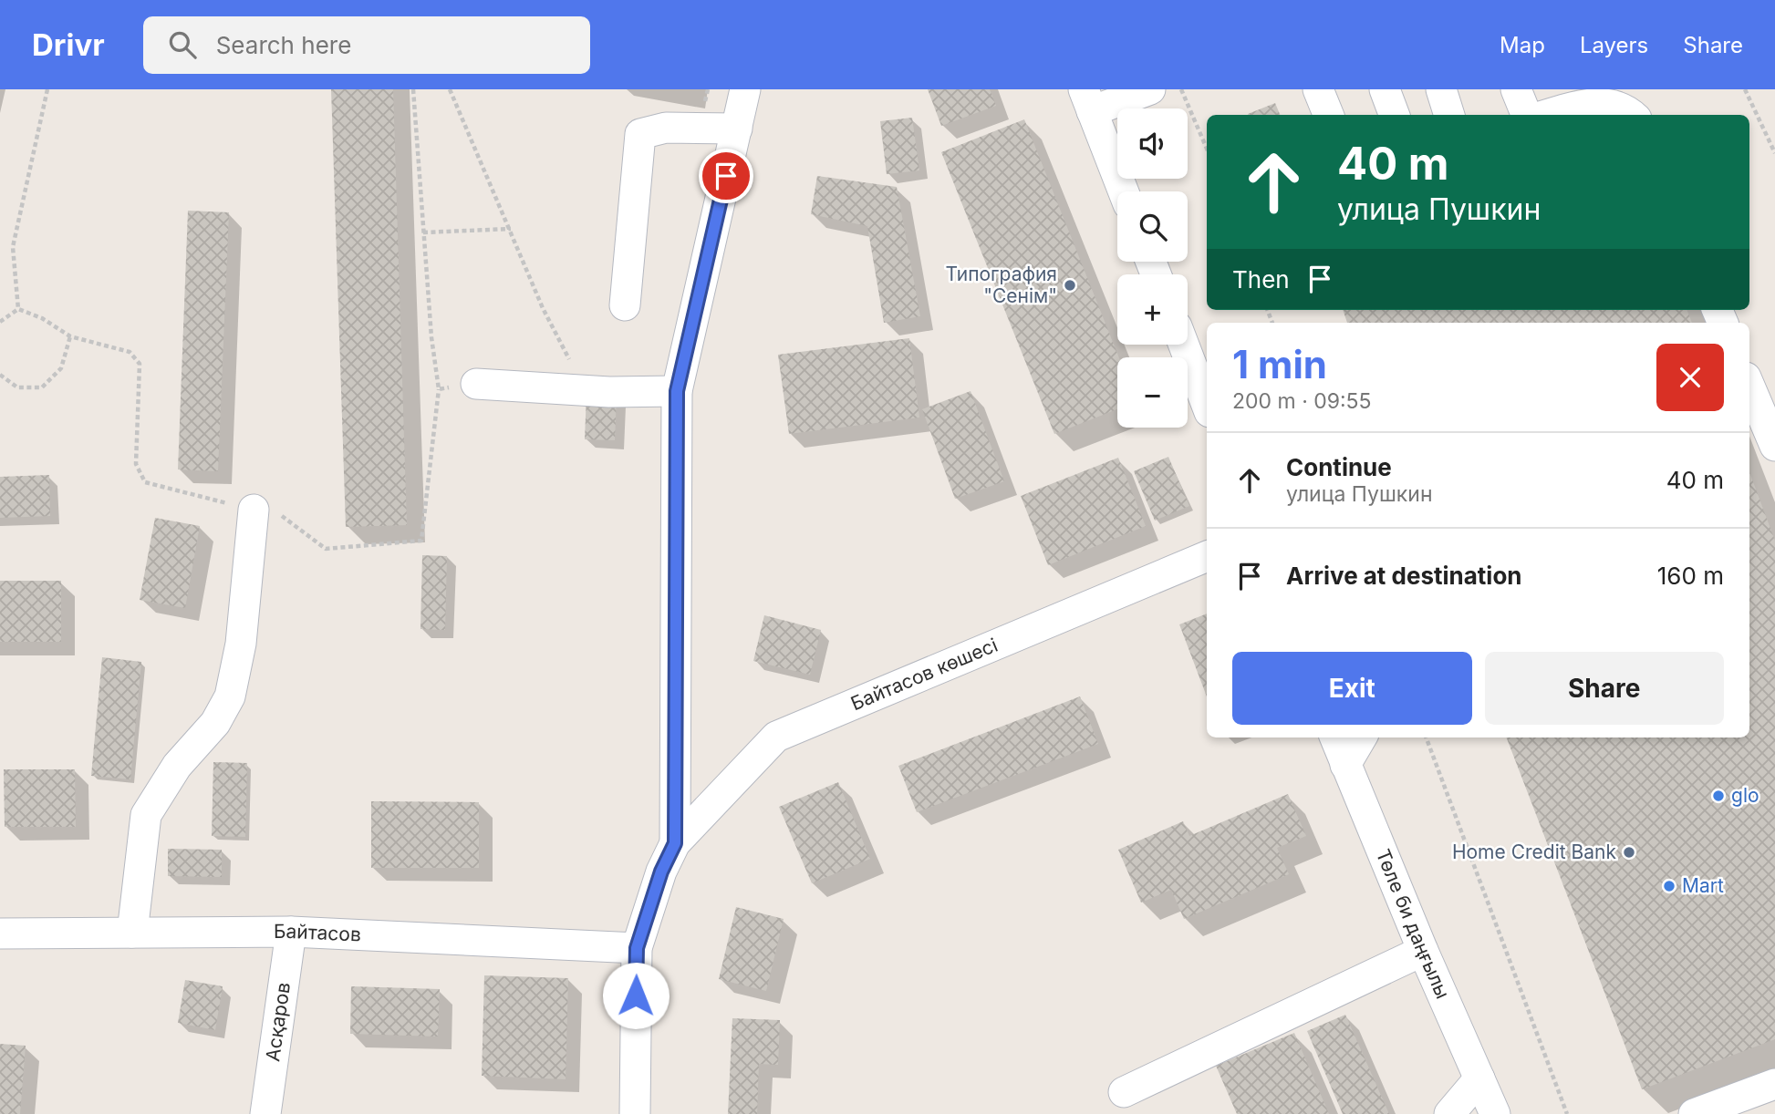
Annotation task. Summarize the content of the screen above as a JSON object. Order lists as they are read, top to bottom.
{
  "streets": {
    "street": [
      "Байтасов көшесі",
      "Төле би даңғылы",
      "Байтасов",
      "Асқаров"
    ]
  },
  "crossings": [
    ["Байтасов", "Асқаров"]
  ],
  "places": [
    "Типография \"Сенім\"",
    "glo",
    "Home Credit Bank",
    "Mart"
  ],
  "page": {
    "header": "Drivr",
    "search": "Search here",
    "nav": ["Map", "Layers", "Share"],
    "map_buttons": ["+", "−"],
    "turn": ["40 m", "улица Пушкин"],
    "then": "Then",
    "heading": ["1 min", "200 m · 09:55"],
    "list": [
      {
        "name": "Continue",
        "note": "улица Пушкин",
        "value": "40 m"
      },
      {
        "name": "Arrive at destination",
        "value": "160 m"
      }
    ],
    "buttons": ["Exit", "Share"]
  }
}
